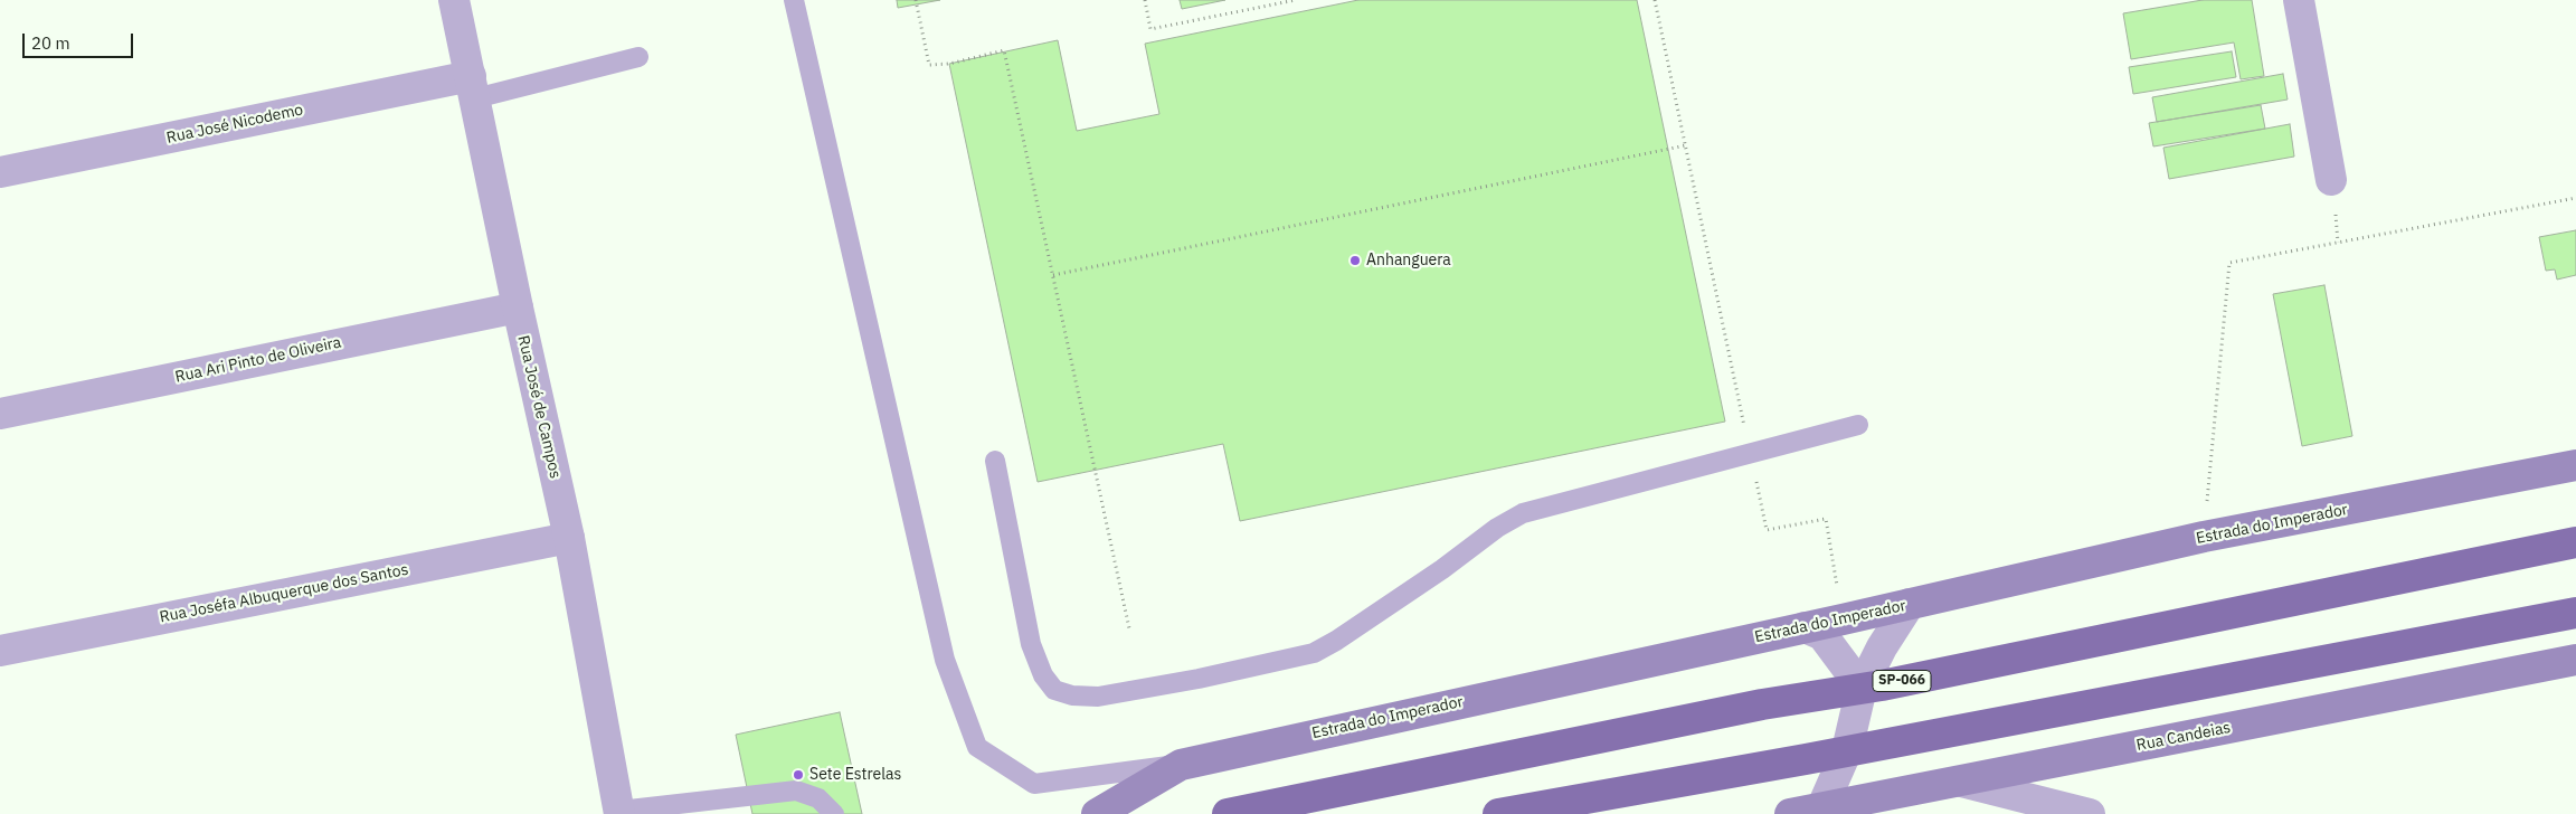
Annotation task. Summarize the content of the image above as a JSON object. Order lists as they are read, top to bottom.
{
  "streets": {
    "main road": ["Estrada do Imperador", "SP-066", "Rua Candeias"],
    "street": [
      "Rua José Nicodemo",
      "Rua Ari Pinto de Oliveira",
      "Rua José de Campos",
      "Rua Joséfa Albuquerque dos Santos"
    ]
  },
  "crossings": [
    ["Rua José Nicodemo", "Rua José de Campos"],
    ["Rua Ari Pinto de Oliveira", "Rua José de Campos"],
    ["Rua José de Campos", "Rua Joséfa Albuquerque dos Santos"]
  ],
  "places": ["Anhanguera", "Sete Estrelas"],
  "scale_bar": "20 m"
}
